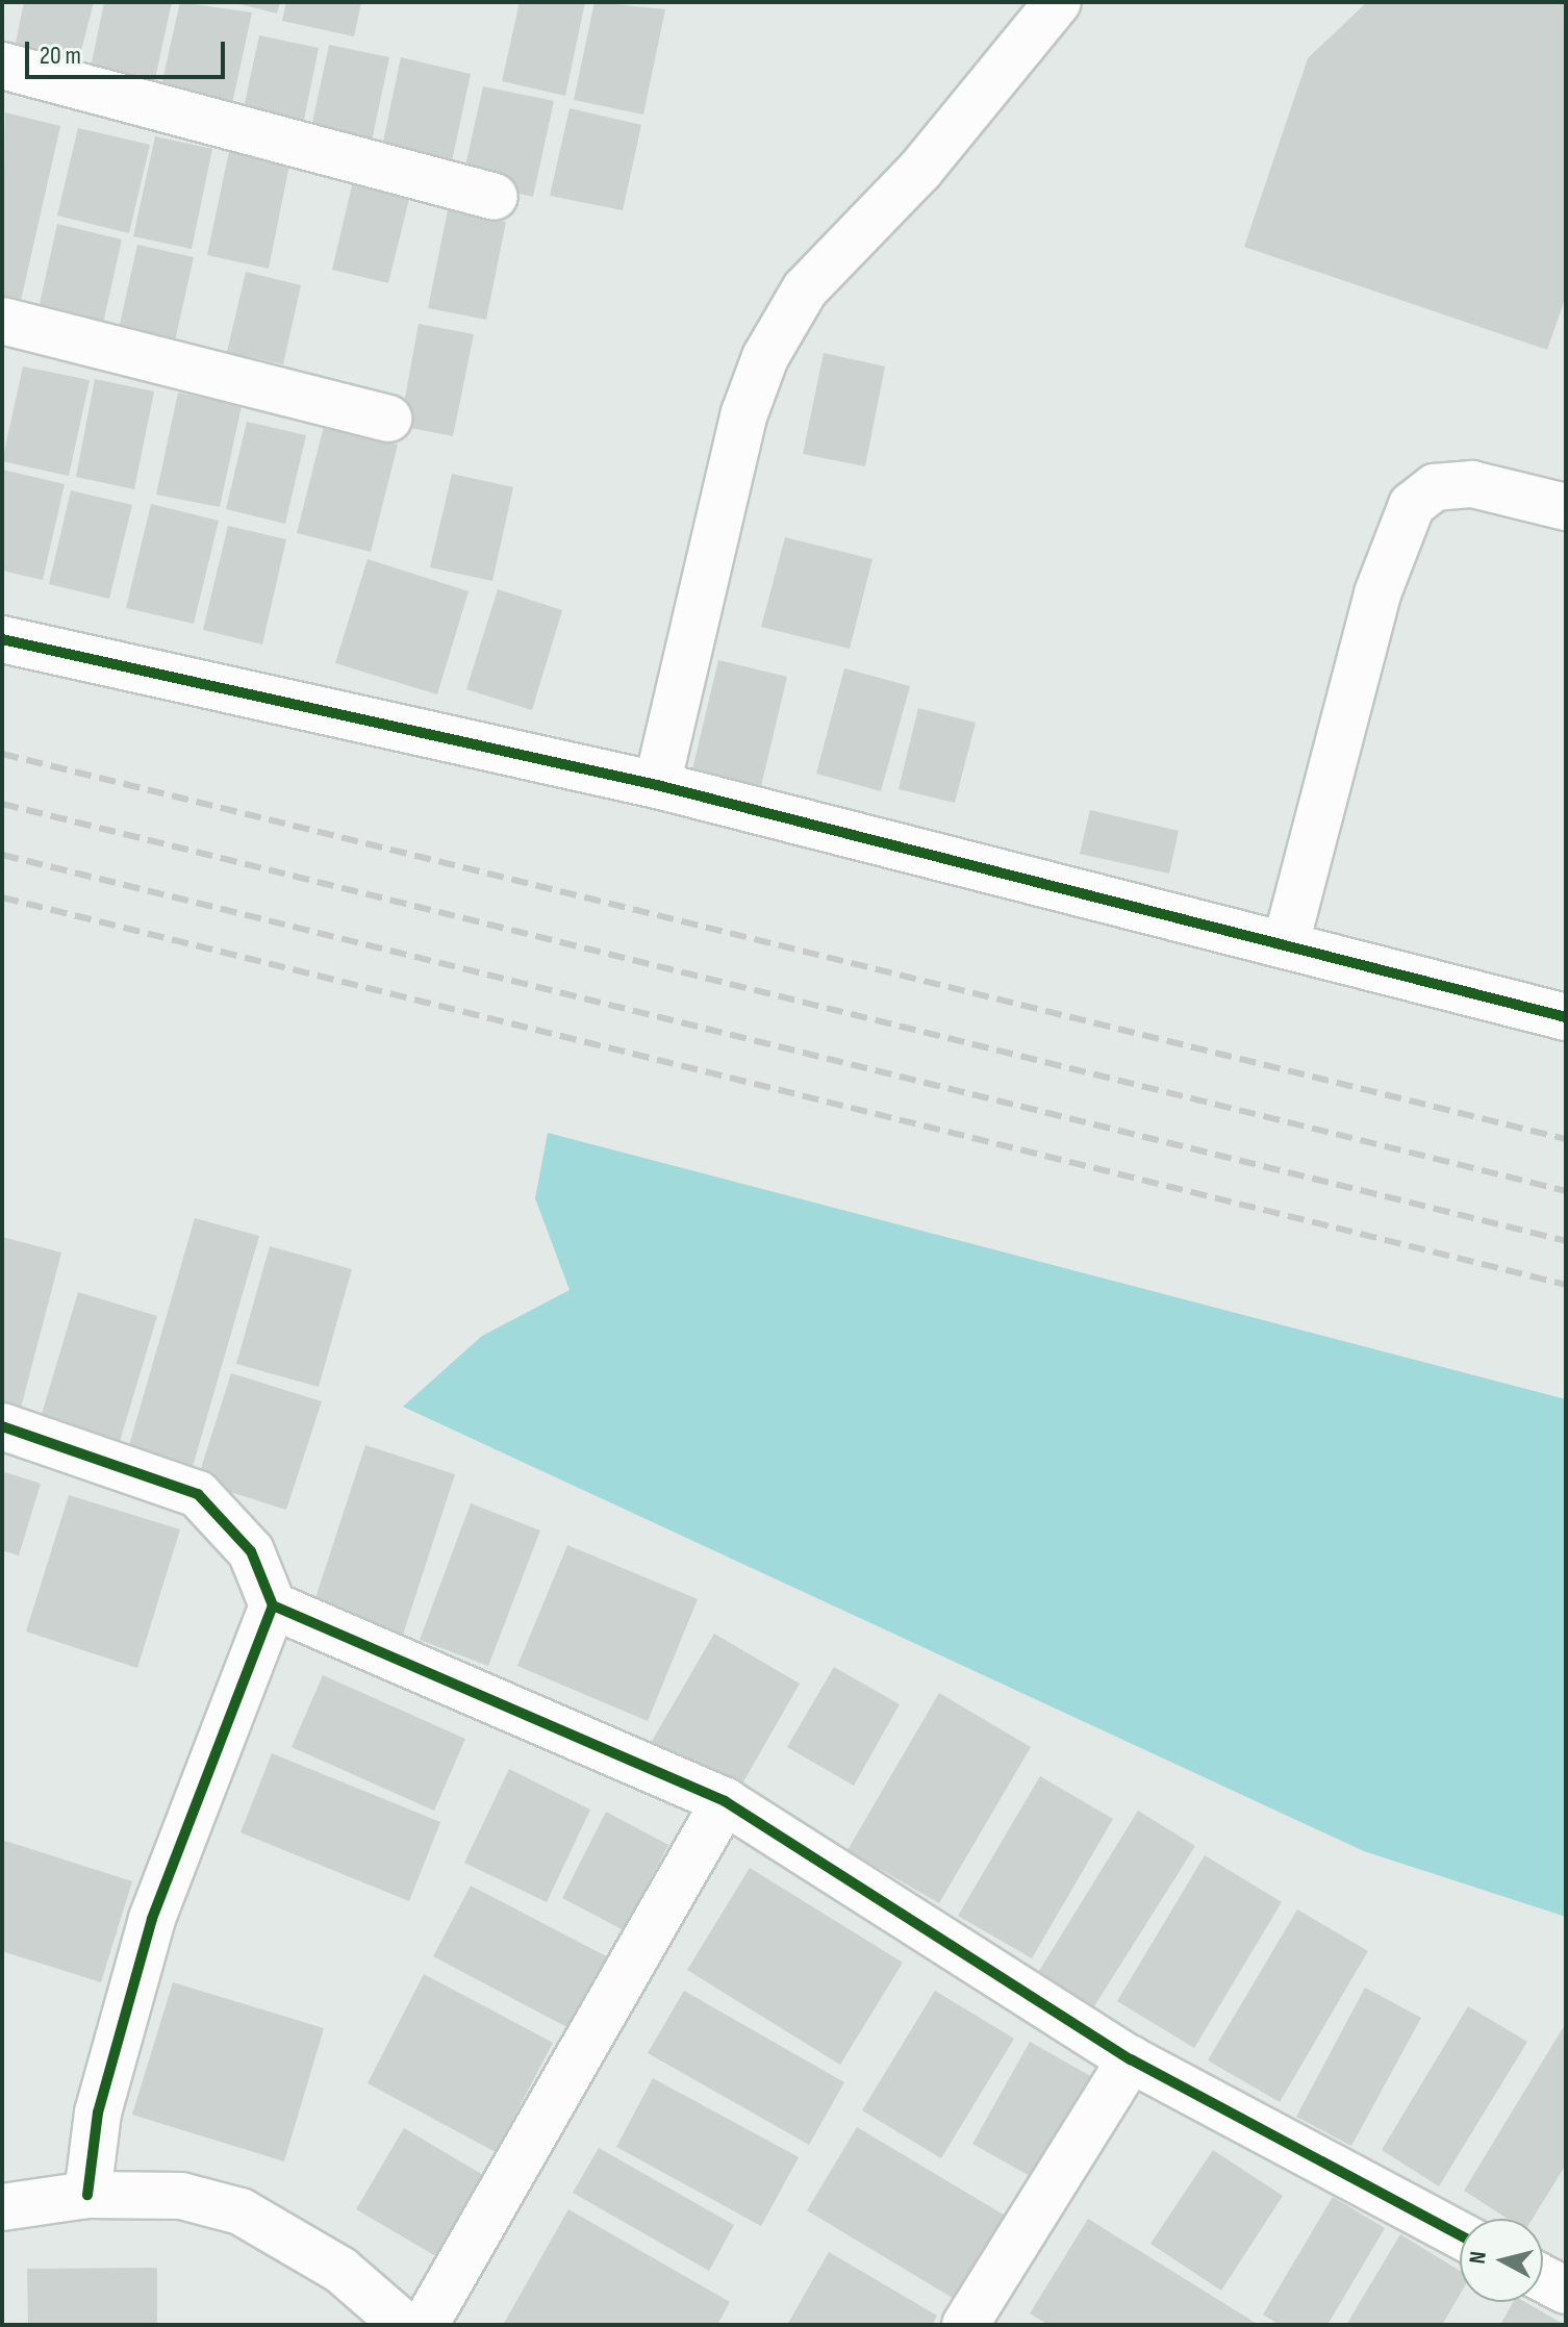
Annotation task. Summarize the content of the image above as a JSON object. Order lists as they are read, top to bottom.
{
  "scale_bar": "20 m",
  "north": "left"
}
